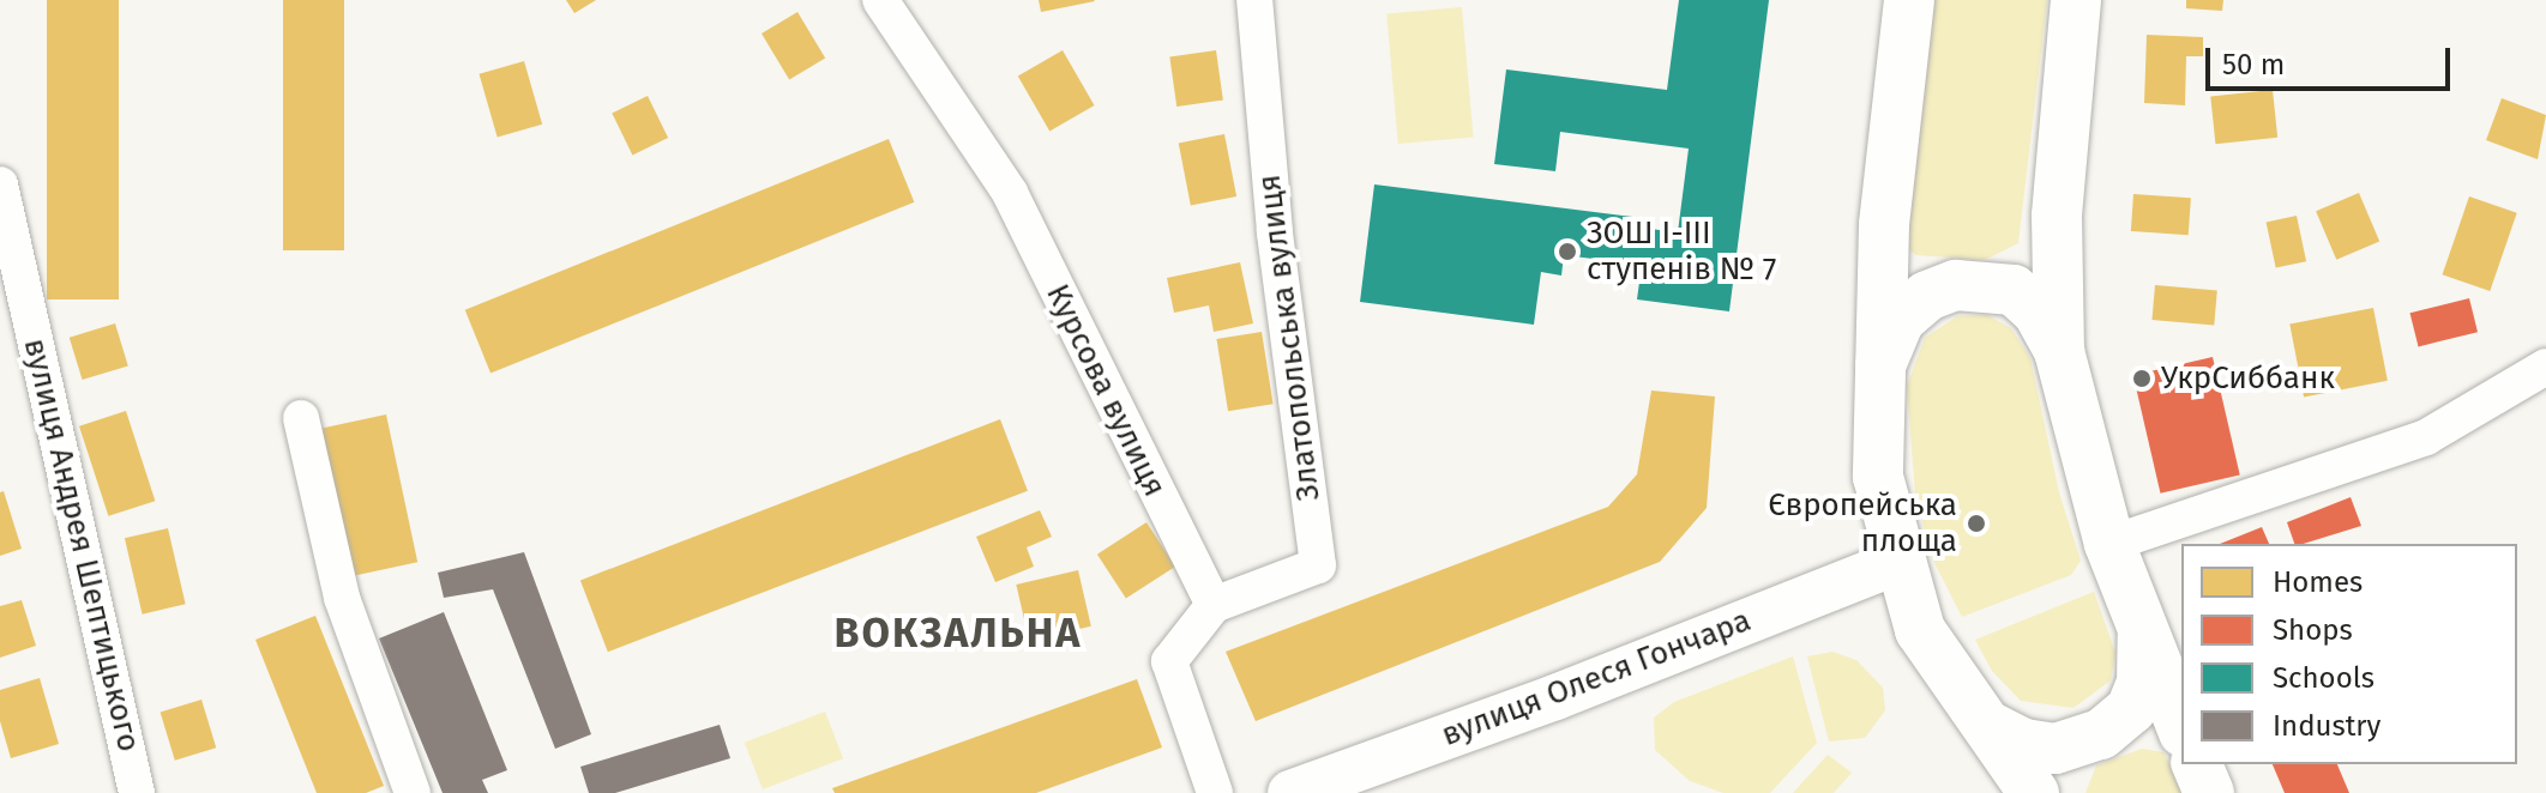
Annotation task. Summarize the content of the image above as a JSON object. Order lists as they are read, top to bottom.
{
  "streets": {
    "street": [
      "Златопольська вулиця",
      "Курсова вулиця",
      "вулиця Андрея Шептицького",
      "вулиця Олеся Гончара"
    ]
  },
  "crossings": [
    ["Златопольська вулиця", "Курсова вулиця"]
  ],
  "districts": ["ВОКЗАЛЬНА"],
  "places": ["ЗОШ І-ІІІ ступенів № 7", "УкрСиббанк", "Європейська площа"],
  "legend": [
    "Homes",
    "Shops",
    "Schools",
    "Industry"
  ],
  "scale_bar": "50 m"
}
